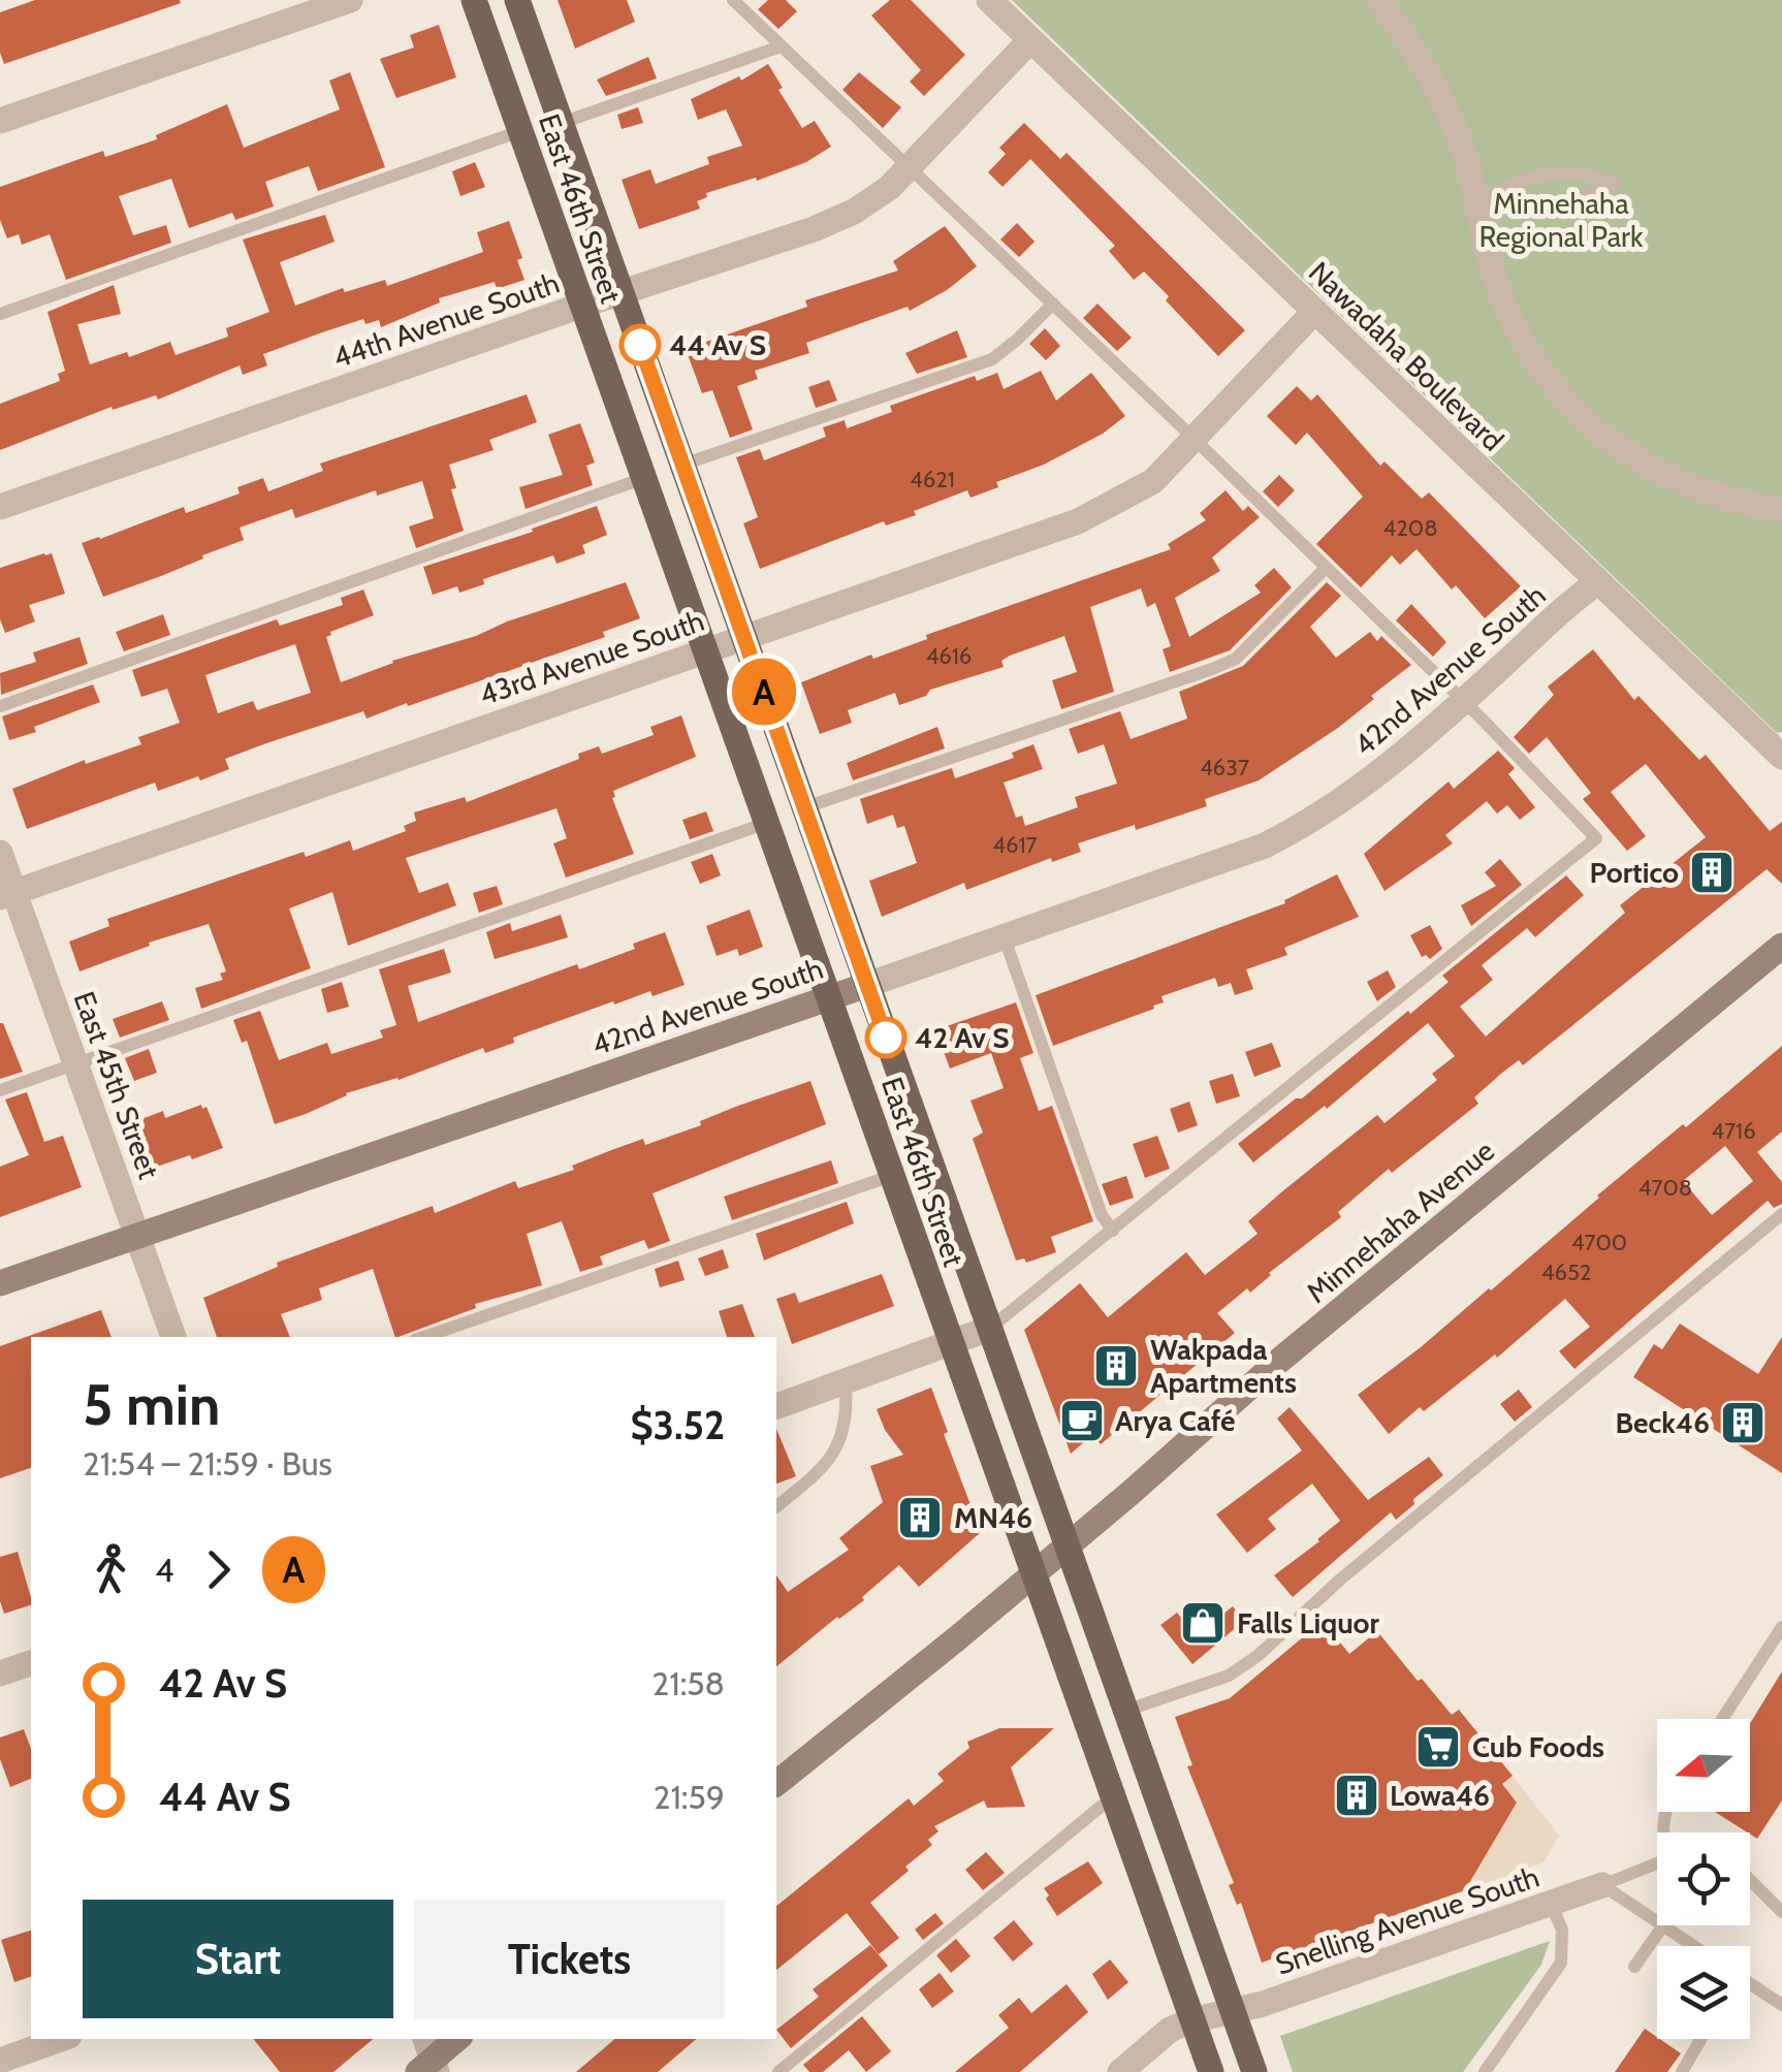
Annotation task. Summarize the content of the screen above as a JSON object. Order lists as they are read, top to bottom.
{
  "streets": {
    "main road": ["East 46th Street"],
    "street": [
      "44th Avenue South",
      "Nawadaha Boulevard",
      "43rd Avenue South",
      "42nd Avenue South",
      "East 45th Street",
      "Minnehaha Avenue",
      "Snelling Avenue South"
    ]
  },
  "crossings": [
    ["East 46th Street", "44th Avenue South"],
    ["East 46th Street", "43rd Avenue South"],
    ["East 46th Street", "42nd Avenue South"],
    ["East 46th Street", "Minnehaha Avenue"],
    ["East 46th Street", "Snelling Avenue South"],
    ["44th Avenue South", "Nawadaha Boulevard"],
    ["Nawadaha Boulevard", "43rd Avenue South"],
    ["Nawadaha Boulevard", "42nd Avenue South"],
    ["43rd Avenue South", "East 45th Street"],
    ["42nd Avenue South", "East 45th Street"]
  ],
  "parks": ["Minnehaha Regional Park"],
  "places": {
    "other": ["44 Av S", "42 Av S"],
    "building": [
      "Portico",
      "Wakpada Apartments",
      "Beck46",
      "MN46",
      "Lowa46"
    ],
    "cafe": ["Arya Café"],
    "shop": ["Falls Liquor"],
    "supermarket": ["Cub Foods"]
  },
  "lines": ["bus line A"],
  "house_numbers": [
    "4621",
    "4208",
    "4616",
    "4637",
    "4617",
    "4716",
    "4708",
    "4700",
    "4652"
  ],
  "north": "left",
  "page": {
    "on_map": "A",
    "heading": ["5 min", "21:54 – 21:59 · Bus", "$3.52"],
    "legs": ["4", "A"],
    "list": [
      {
        "name": "42 Av S",
        "value": "21:58"
      },
      {
        "name": "44 Av S",
        "value": "21:59"
      }
    ],
    "buttons": ["Start", "Tickets"]
  }
}
